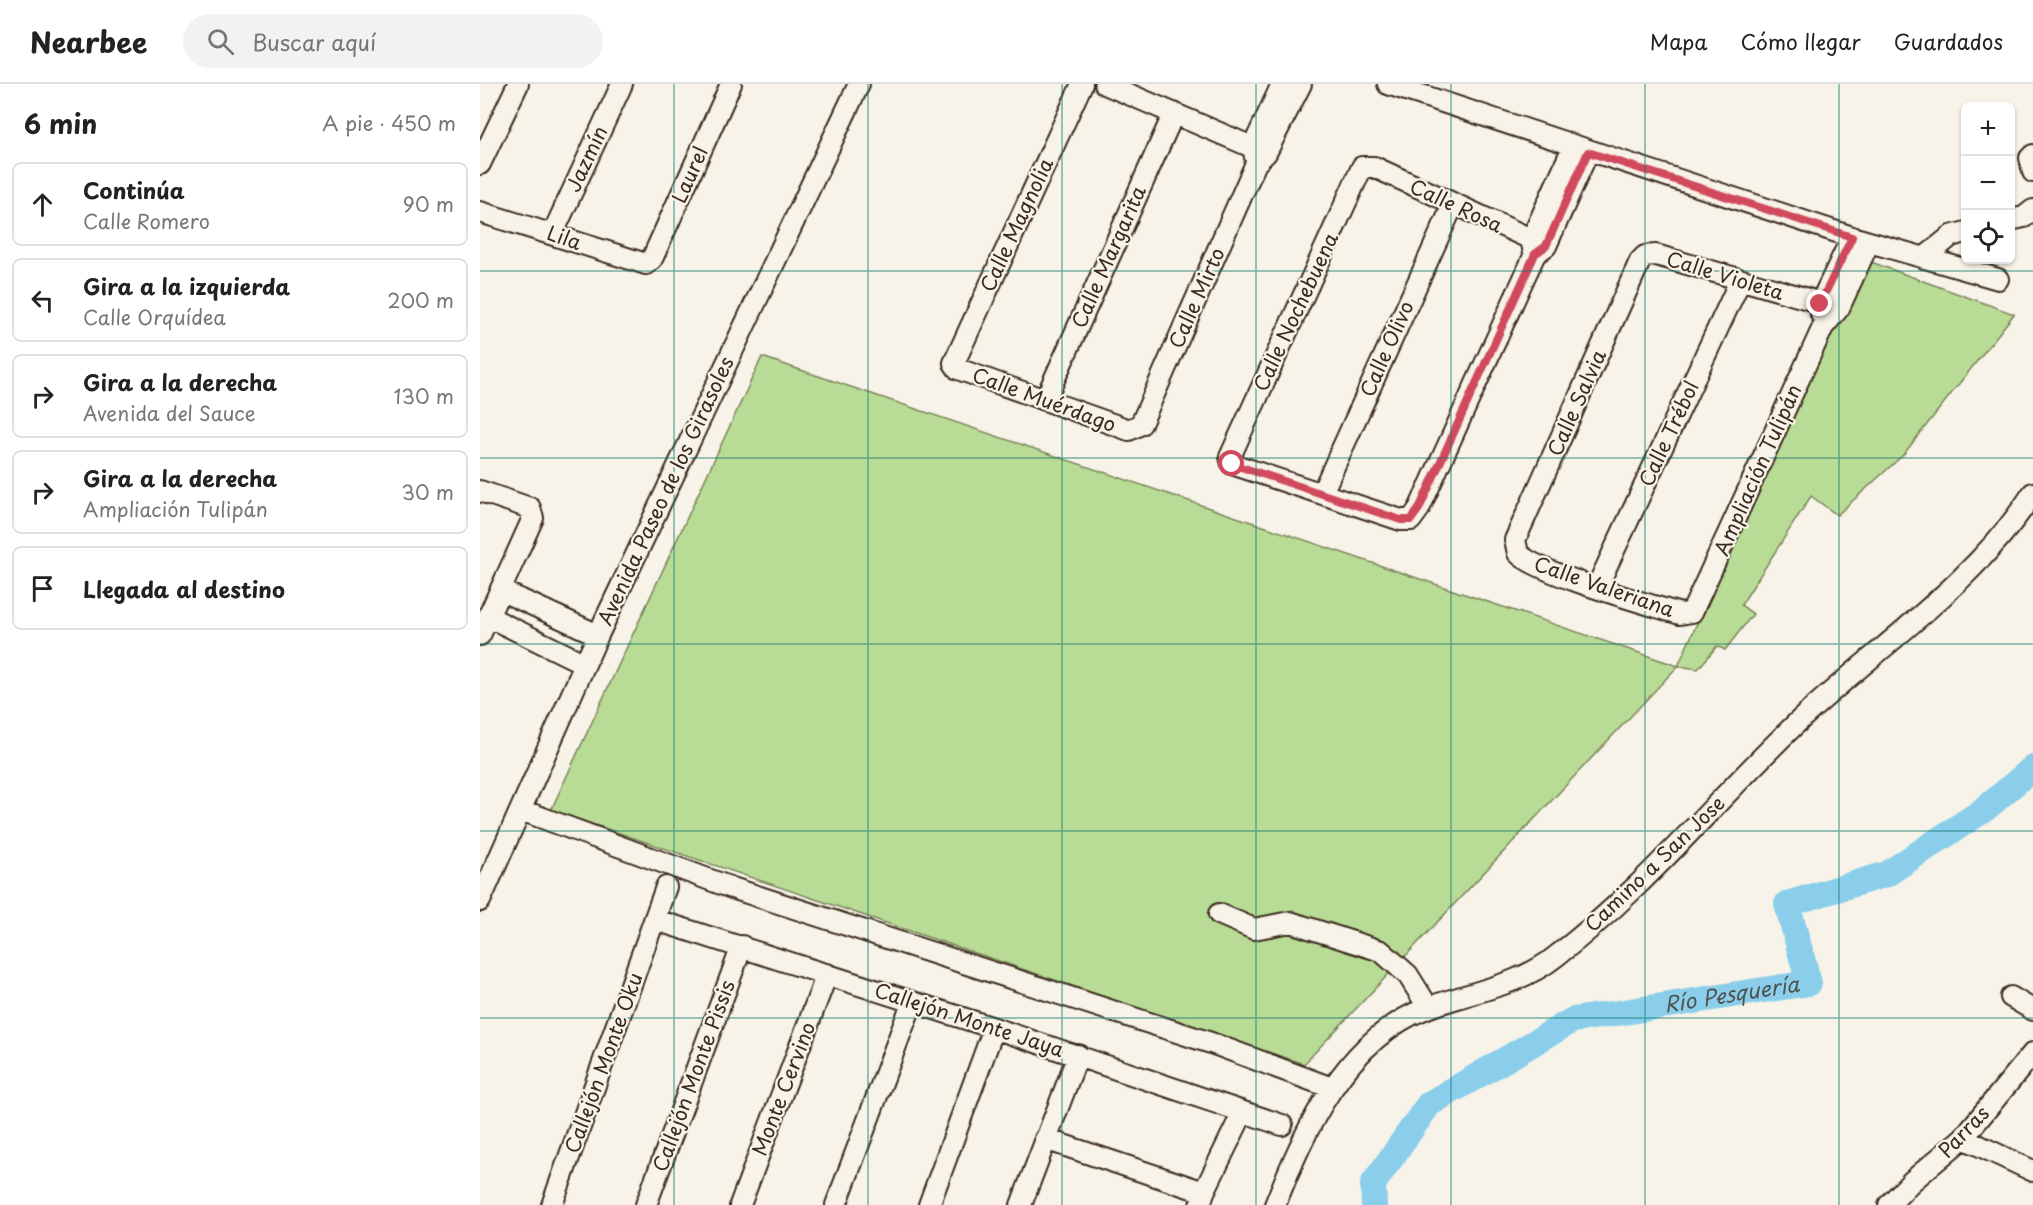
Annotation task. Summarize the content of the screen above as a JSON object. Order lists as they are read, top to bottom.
{
  "streets": {
    "street": [
      "Jazmín",
      "Laurel",
      "Calle Rosa",
      "Calle Magnolia",
      "Lila",
      "Calle Margarita",
      "Calle Violeta",
      "Calle Mirto",
      "Calle Nochebuena",
      "Calle Olivo",
      "Calle Muérdago",
      "Calle Salvia",
      "Calle Trébol",
      "Ampliación Tulipán",
      "Avenida Paseo de los Girasoles",
      "Calle Valeriana",
      "Camino a San Jose",
      "Callejón Monte Jaya",
      "Callejón Monte Oku",
      "Callejón Monte Pissis",
      "Monte Cervino",
      "Parras"
    ]
  },
  "crossings": [
    ["Jazmín", "Lila"],
    ["Laurel", "Lila"],
    ["Calle Rosa", "Calle Nochebuena"],
    ["Calle Rosa", "Calle Olivo"],
    ["Calle Magnolia", "Calle Muérdago"],
    ["Calle Margarita", "Calle Muérdago"],
    ["Calle Violeta", "Calle Salvia"],
    ["Calle Violeta", "Calle Trébol"],
    ["Calle Violeta", "Ampliación Tulipán"],
    ["Calle Mirto", "Calle Muérdago"],
    ["Calle Nochebuena", "Calle Olivo"],
    ["Calle Salvia", "Calle Valeriana"],
    ["Calle Trébol", "Calle Valeriana"],
    ["Ampliación Tulipán", "Calle Valeriana"],
    ["Callejón Monte Jaya", "Callejón Monte Oku"],
    ["Callejón Monte Jaya", "Callejón Monte Pissis"],
    ["Callejón Monte Jaya", "Monte Cervino"]
  ],
  "water": ["Río Pesquería"],
  "page": {
    "header": "Nearbee",
    "search": "Buscar aquí",
    "nav": ["Mapa", "Cómo llegar", "Guardados"],
    "heading": ["6 min", "A pie · 450 m"],
    "map_buttons": ["+", "−"],
    "list": [
      ["Continúa", "Calle Romero", "90 m"],
      ["Gira a la izquierda", "Calle Orquídea", "200 m"],
      ["Gira a la derecha", "Avenida del Sauce", "130 m"],
      ["Gira a la derecha", "Ampliación Tulipán", "30 m"],
      "Llegada al destino"
    ]
  }
}
